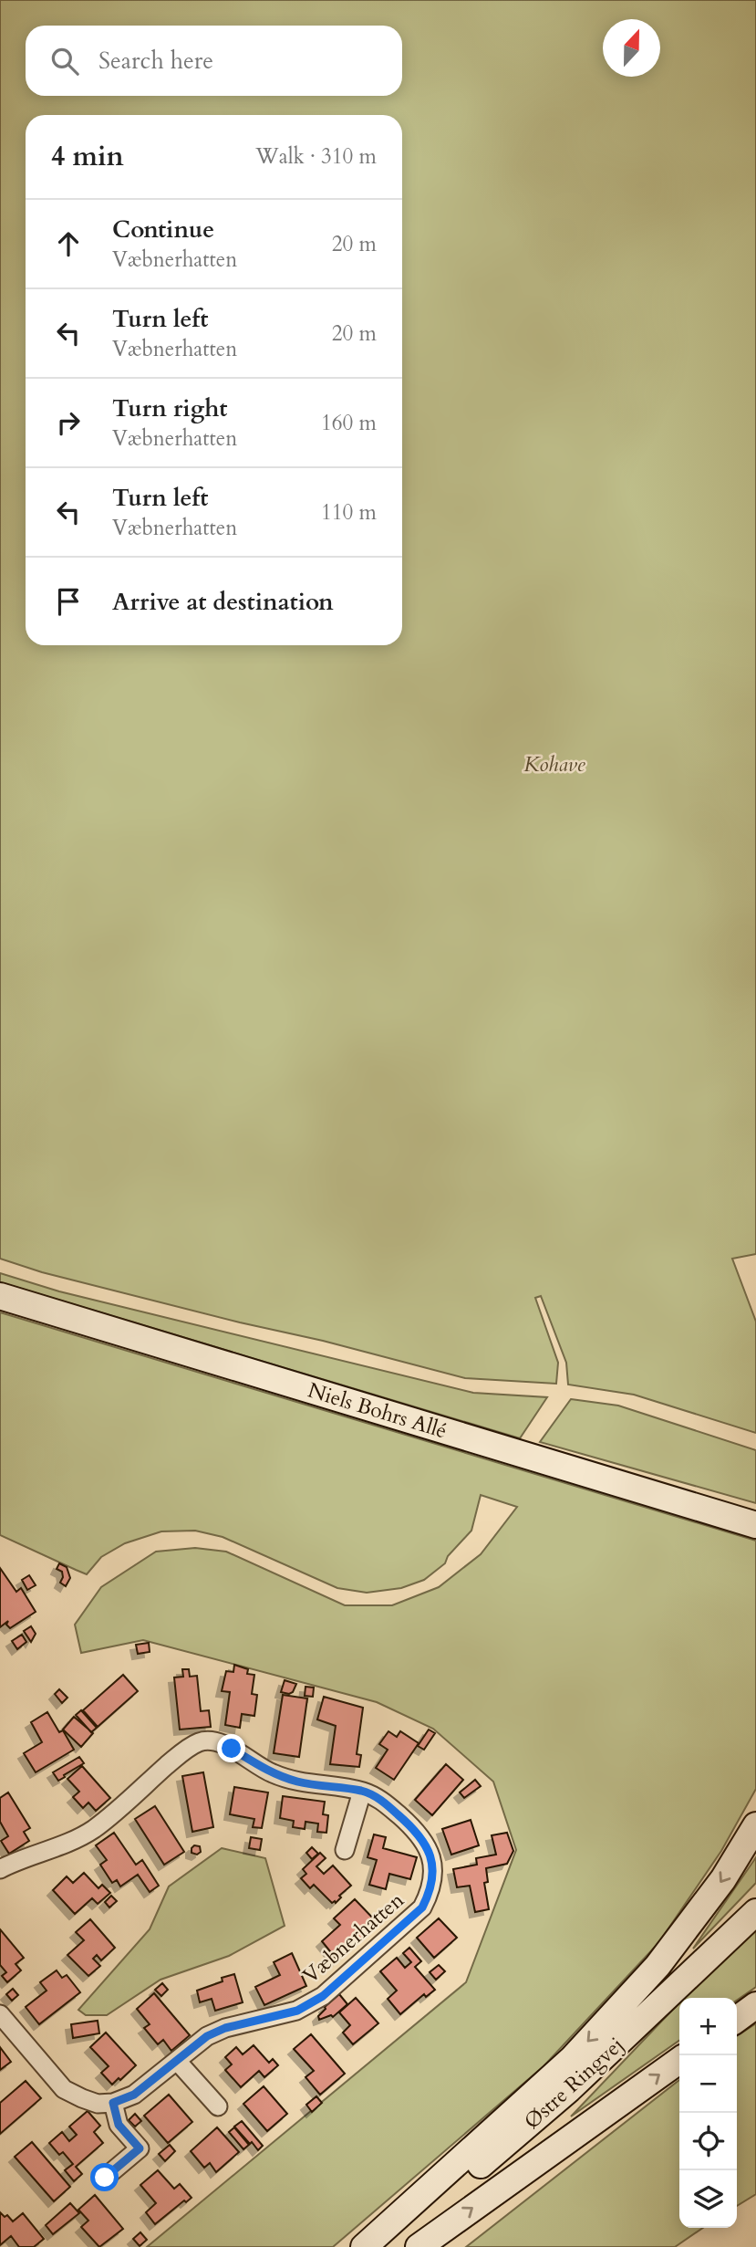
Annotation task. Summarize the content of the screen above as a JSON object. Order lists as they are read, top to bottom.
{
  "streets": {
    "street": ["Niels Bohrs Allé", "Væbnerhatten", "Østre Ringvej"]
  },
  "parks": ["Kohave"],
  "north": "top",
  "page": {
    "search": "Search here",
    "heading": ["4 min", "Walk · 310 m"],
    "list": [
      ["Continue", "Væbnerhatten", "20 m"],
      ["Turn left", "Væbnerhatten", "20 m"],
      ["Turn right", "Væbnerhatten", "160 m"],
      ["Turn left", "Væbnerhatten", "110 m"],
      "Arrive at destination"
    ],
    "map_buttons": ["+", "−"]
  }
}
